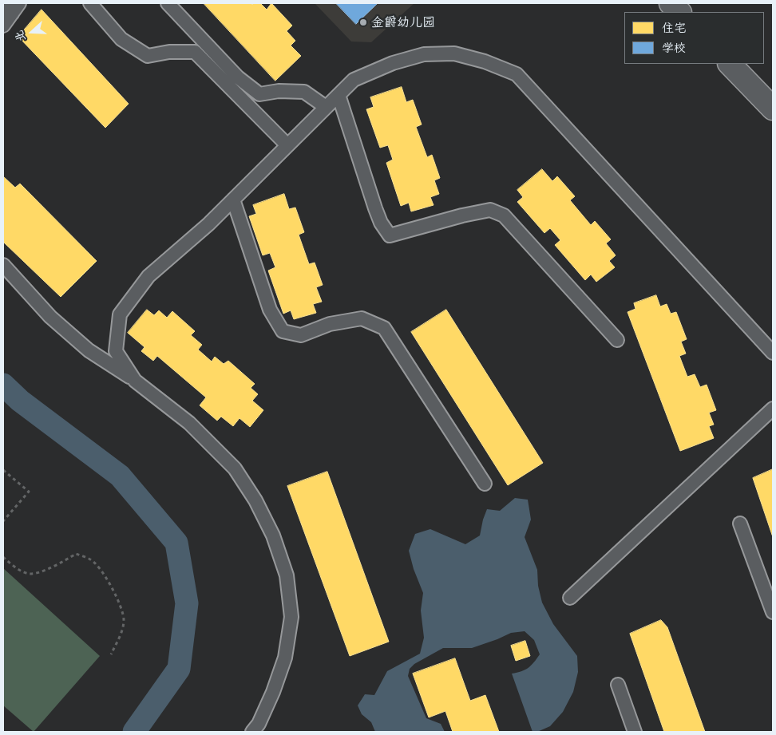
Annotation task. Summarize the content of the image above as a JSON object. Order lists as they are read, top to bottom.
{
  "places": ["金爵幼儿园"],
  "legend": ["住宅", "学校"],
  "north": "left"
}
